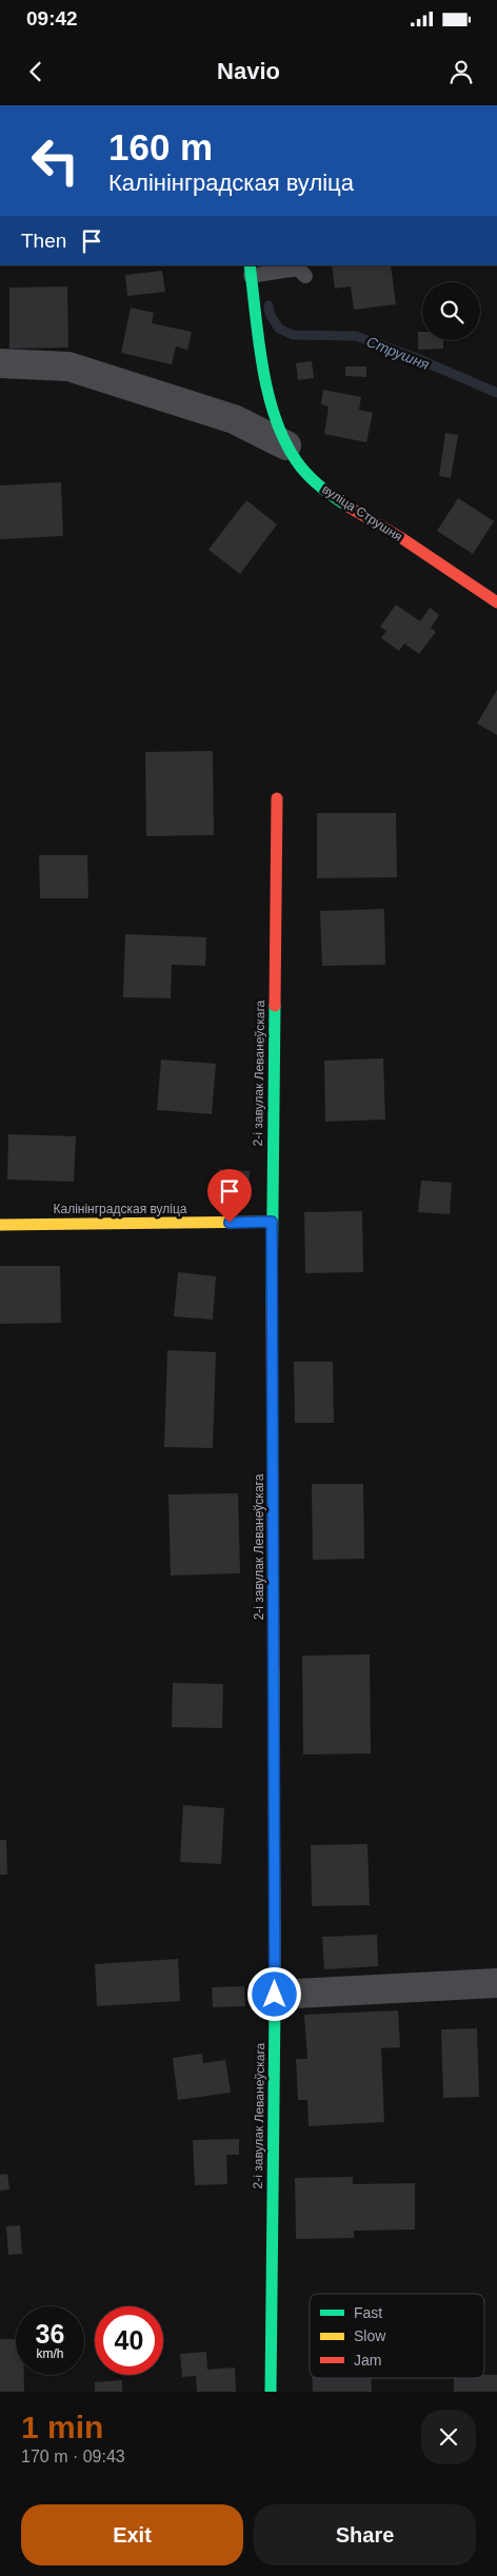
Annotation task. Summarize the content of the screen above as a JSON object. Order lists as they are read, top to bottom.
{
  "streets": {
    "street": ["вуліца Струшня", "2-і завулак Леванеўскага", "Калінінградская вуліца"]
  },
  "crossings": [
    ["2-і завулак Леванеўскага", "Калінінградская вуліца"]
  ],
  "water": ["Струшня"],
  "legend": ["Fast", "Slow", "Jam"],
  "page": {
    "status": "09:42",
    "header": "Navio",
    "turn": ["160 m", "Калінінградская вуліца"],
    "then": "Then",
    "speed": "36 km/h",
    "limit": "40",
    "heading": ["1 min", "170 m · 09:43"],
    "buttons": ["Exit", "Share"]
  }
}
